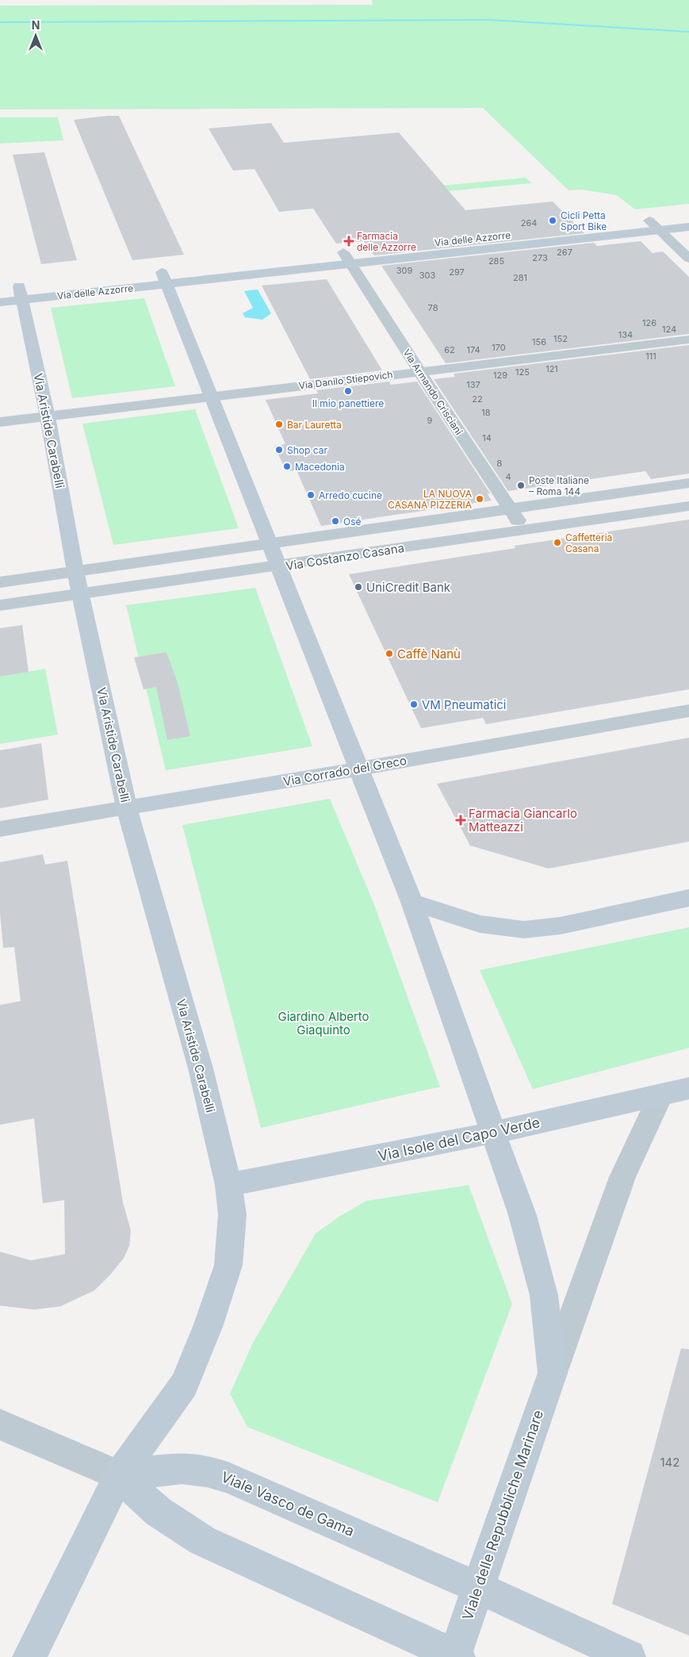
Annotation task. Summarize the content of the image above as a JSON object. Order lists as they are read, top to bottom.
{
  "streets": {
    "street": [
      "Via delle Azzorre",
      "Via Danilo Stiepovich",
      "Via Armando Crisciani",
      "Via Aristide Carabelli",
      "Via Costanzo Casana",
      "Via Corrado del Greco",
      "Via Isole del Capo Verde",
      "Viale Vasco de Gama",
      "Viale delle Repubbliche Marinare"
    ]
  },
  "crossings": [
    ["Via delle Azzorre", "Via Armando Crisciani"],
    ["Via delle Azzorre", "Via Aristide Carabelli"],
    ["Via Danilo Stiepovich", "Via Armando Crisciani"],
    ["Via Danilo Stiepovich", "Via Aristide Carabelli"],
    ["Via Armando Crisciani", "Via Costanzo Casana"],
    ["Via Aristide Carabelli", "Via Costanzo Casana"],
    ["Via Aristide Carabelli", "Via Corrado del Greco"],
    ["Via Aristide Carabelli", "Via Isole del Capo Verde"],
    ["Via Isole del Capo Verde", "Viale delle Repubbliche Marinare"],
    ["Viale Vasco de Gama", "Viale delle Repubbliche Marinare"]
  ],
  "parks": ["Giardino Alberto Giaquinto"],
  "places": {
    "other": [
      "Cicli Petta Sport Bike",
      "Il mio panettiere",
      "Bar Lauretta",
      "Shop car",
      "Macedonia",
      "Poste Italiane – Roma 144",
      "Arredo cucine",
      "LA NUOVA CASANA PIZZERIA",
      "Osé",
      "Caffetteria Casana",
      "UniCredit Bank",
      "Caffè Nanù",
      "VM Pneumatici"
    ],
    "health": ["Farmacia delle Azzorre", "Farmacia Giancarlo Matteazzi"]
  },
  "house_numbers": [
    "264",
    "267",
    "273",
    "285",
    "309",
    "297",
    "303",
    "281",
    "78",
    "126",
    "124",
    "134",
    "152",
    "156",
    "170",
    "62",
    "174",
    "111",
    "121",
    "125",
    "129",
    "137",
    "22",
    "18",
    "9",
    "14",
    "8",
    "4",
    "142"
  ],
  "north": "top"
}
